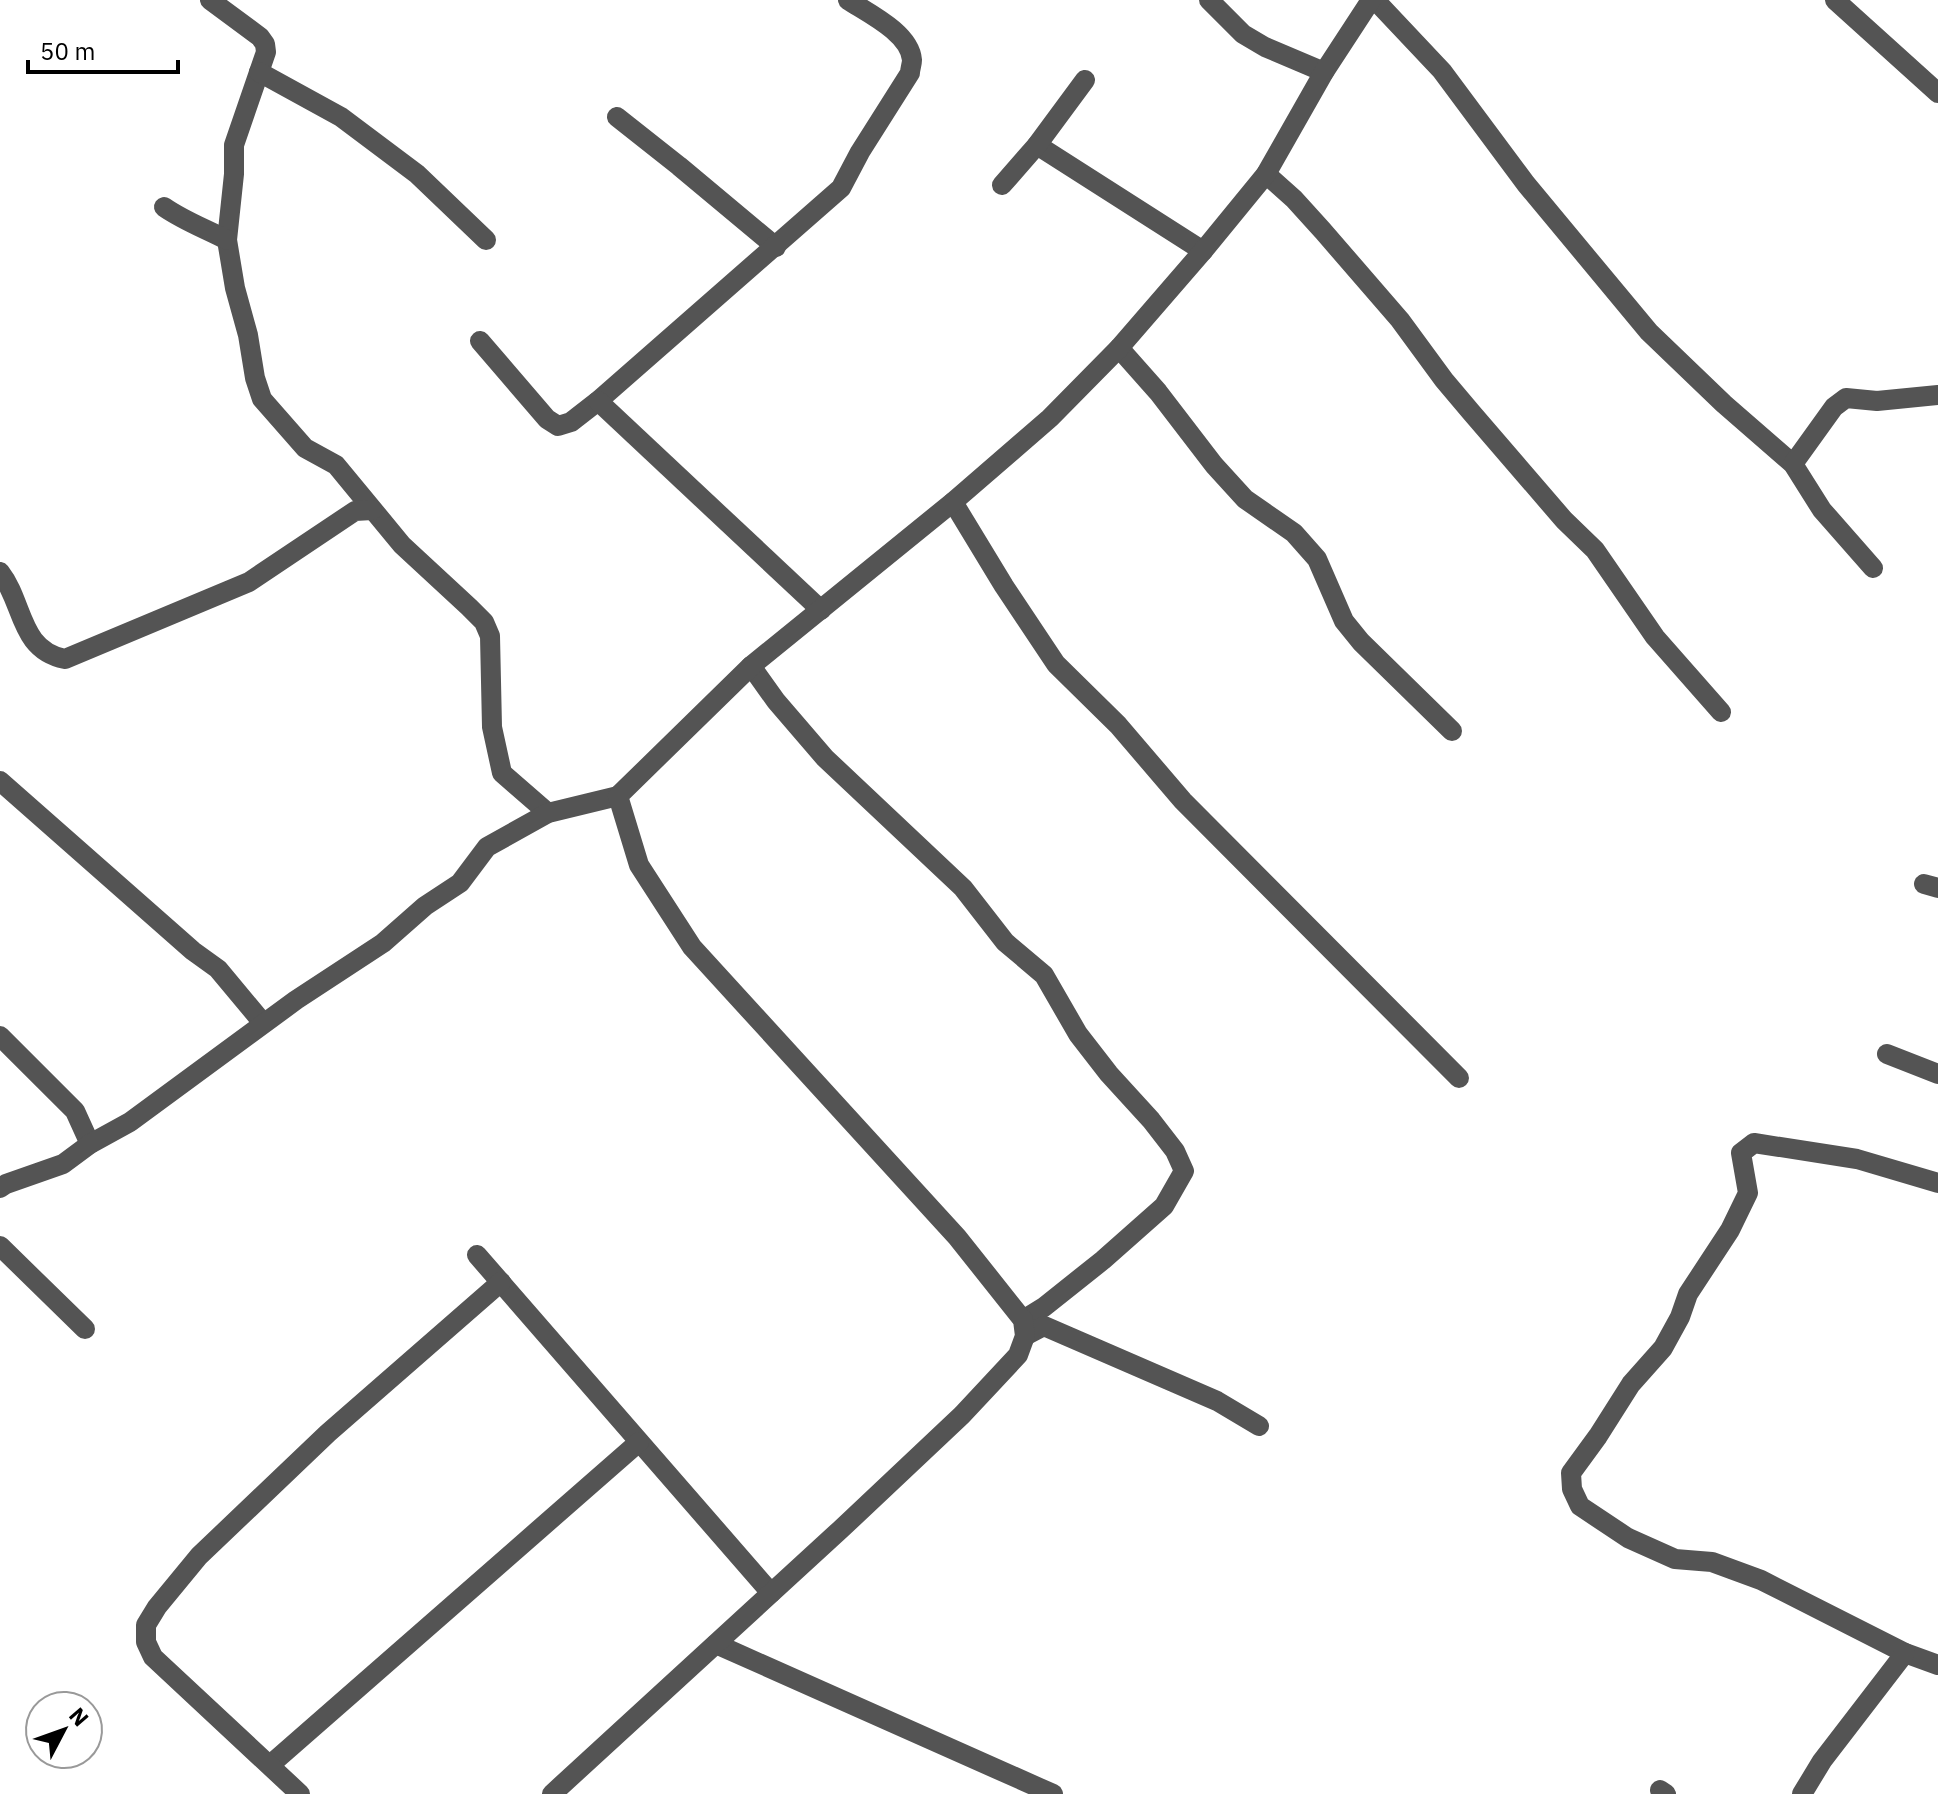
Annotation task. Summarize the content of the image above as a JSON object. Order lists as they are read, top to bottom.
{
  "scale_bar": "50 m",
  "north": "top right"
}
